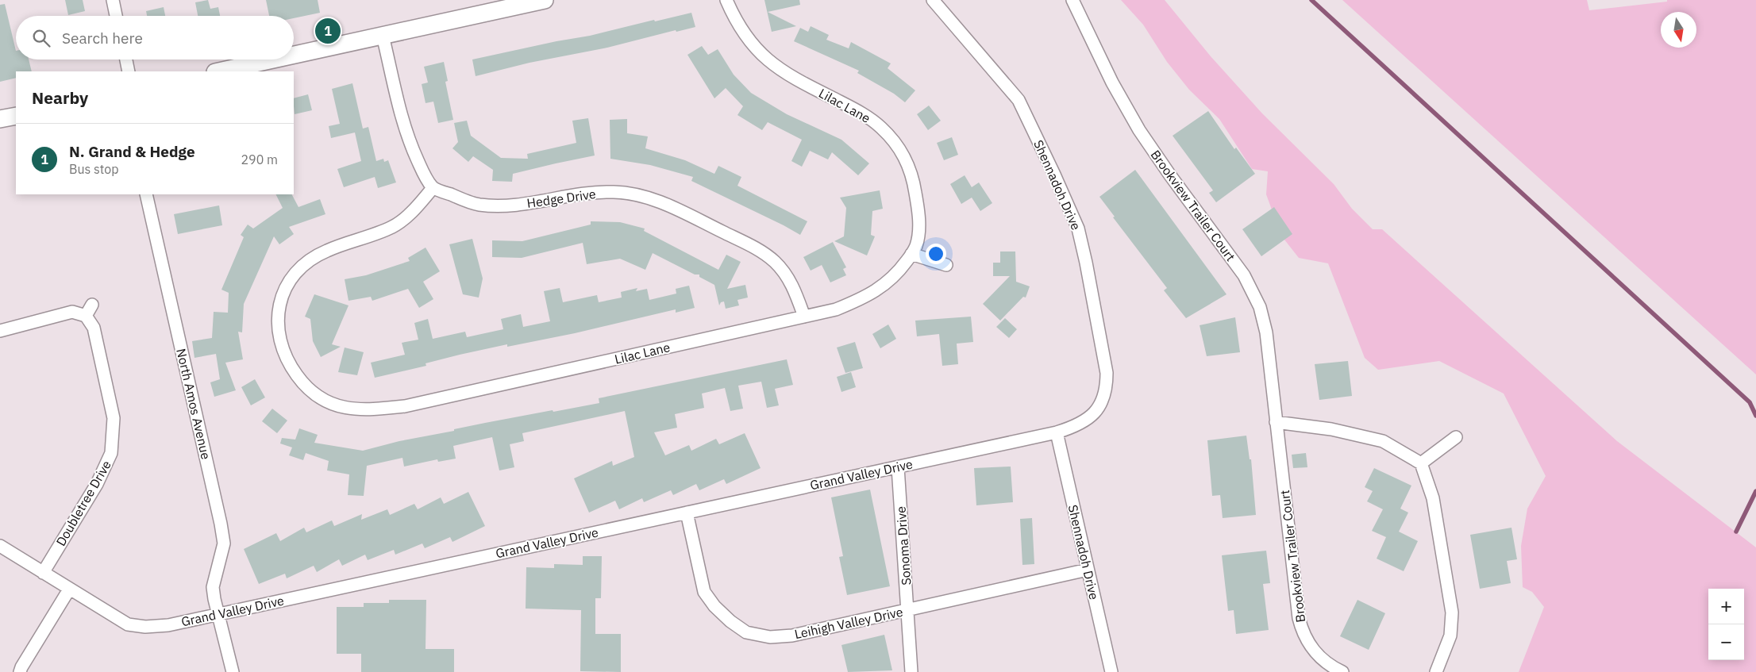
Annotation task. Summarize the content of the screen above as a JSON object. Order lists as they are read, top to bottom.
{
  "streets": {
    "street": [
      "Lilac Lane",
      "Shennadoh Drive",
      "Hedge Drive",
      "Brookview Trailer Court",
      "North Amos Avenue",
      "Grand Valley Drive",
      "Doubletree Drive",
      "Sonoma Drive",
      "Leihigh Valley Drive"
    ]
  },
  "crossings": [
    ["Lilac Lane", "Hedge Drive"],
    ["Shennadoh Drive", "Grand Valley Drive"],
    ["Shennadoh Drive", "Leihigh Valley Drive"],
    ["North Amos Avenue", "Grand Valley Drive"],
    ["Grand Valley Drive", "Doubletree Drive"],
    ["Grand Valley Drive", "Sonoma Drive"],
    ["Grand Valley Drive", "Leihigh Valley Drive"],
    ["Sonoma Drive", "Leihigh Valley Drive"]
  ],
  "north": "bottom",
  "page": {
    "search": "Search here",
    "pins": "1",
    "heading": "Nearby",
    "list": [
      {
        "mark": "1",
        "name": "N. Grand & Hedge",
        "note": "Bus stop",
        "value": "290 m"
      }
    ],
    "map_buttons": ["+", "−"]
  }
}
